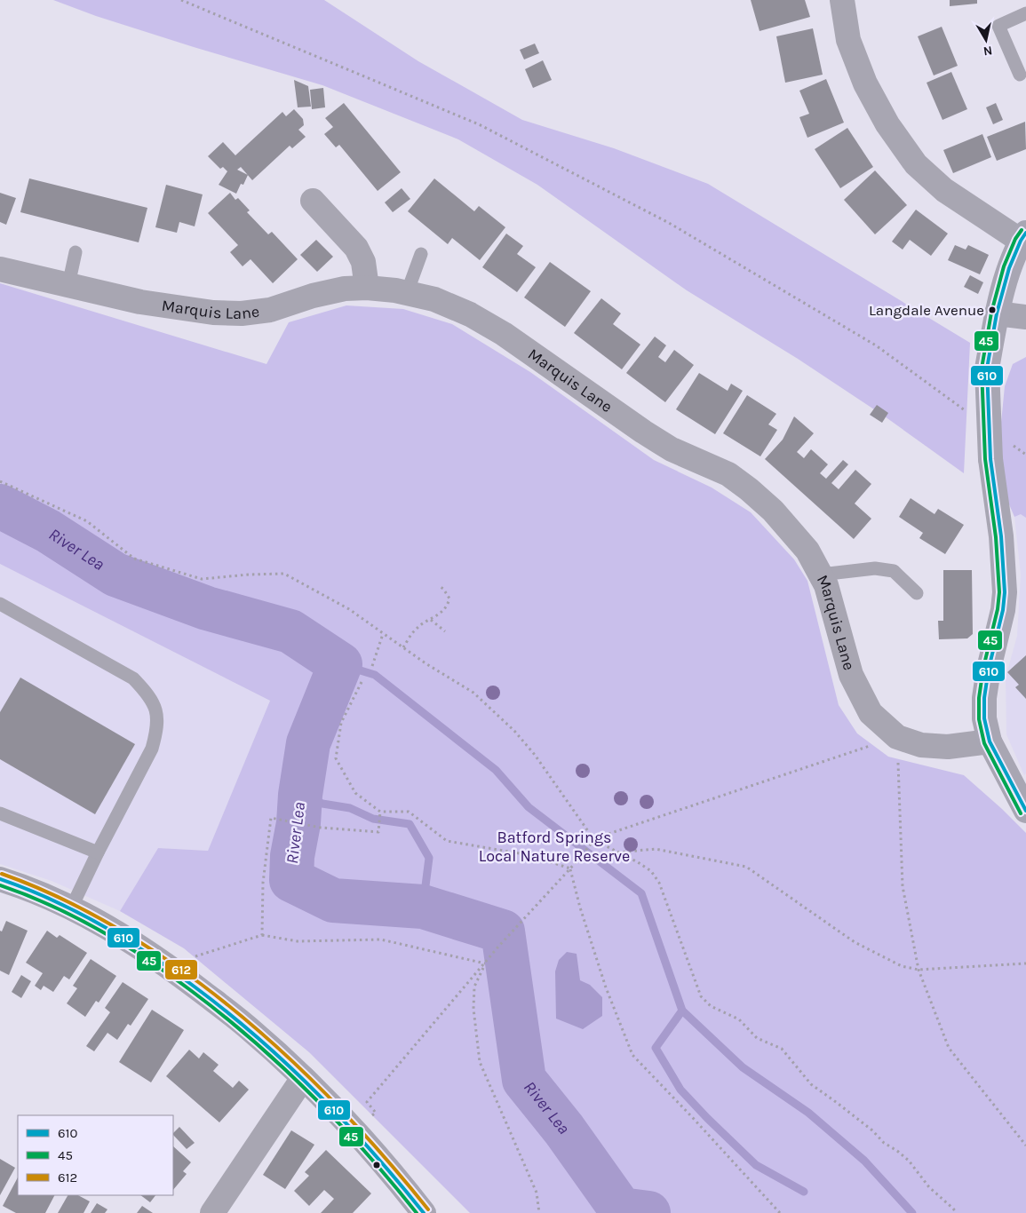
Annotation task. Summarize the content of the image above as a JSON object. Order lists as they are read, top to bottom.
{
  "streets": {
    "street": ["Marquis Lane"]
  },
  "water": ["River Lea"],
  "parks": ["Batford Springs Local Nature Reserve"],
  "places": ["Langdale Avenue"],
  "lines": ["transit line 45", "transit line 610", "transit line 612"],
  "legend": ["610", "45", "612"],
  "north": "bottom"
}
